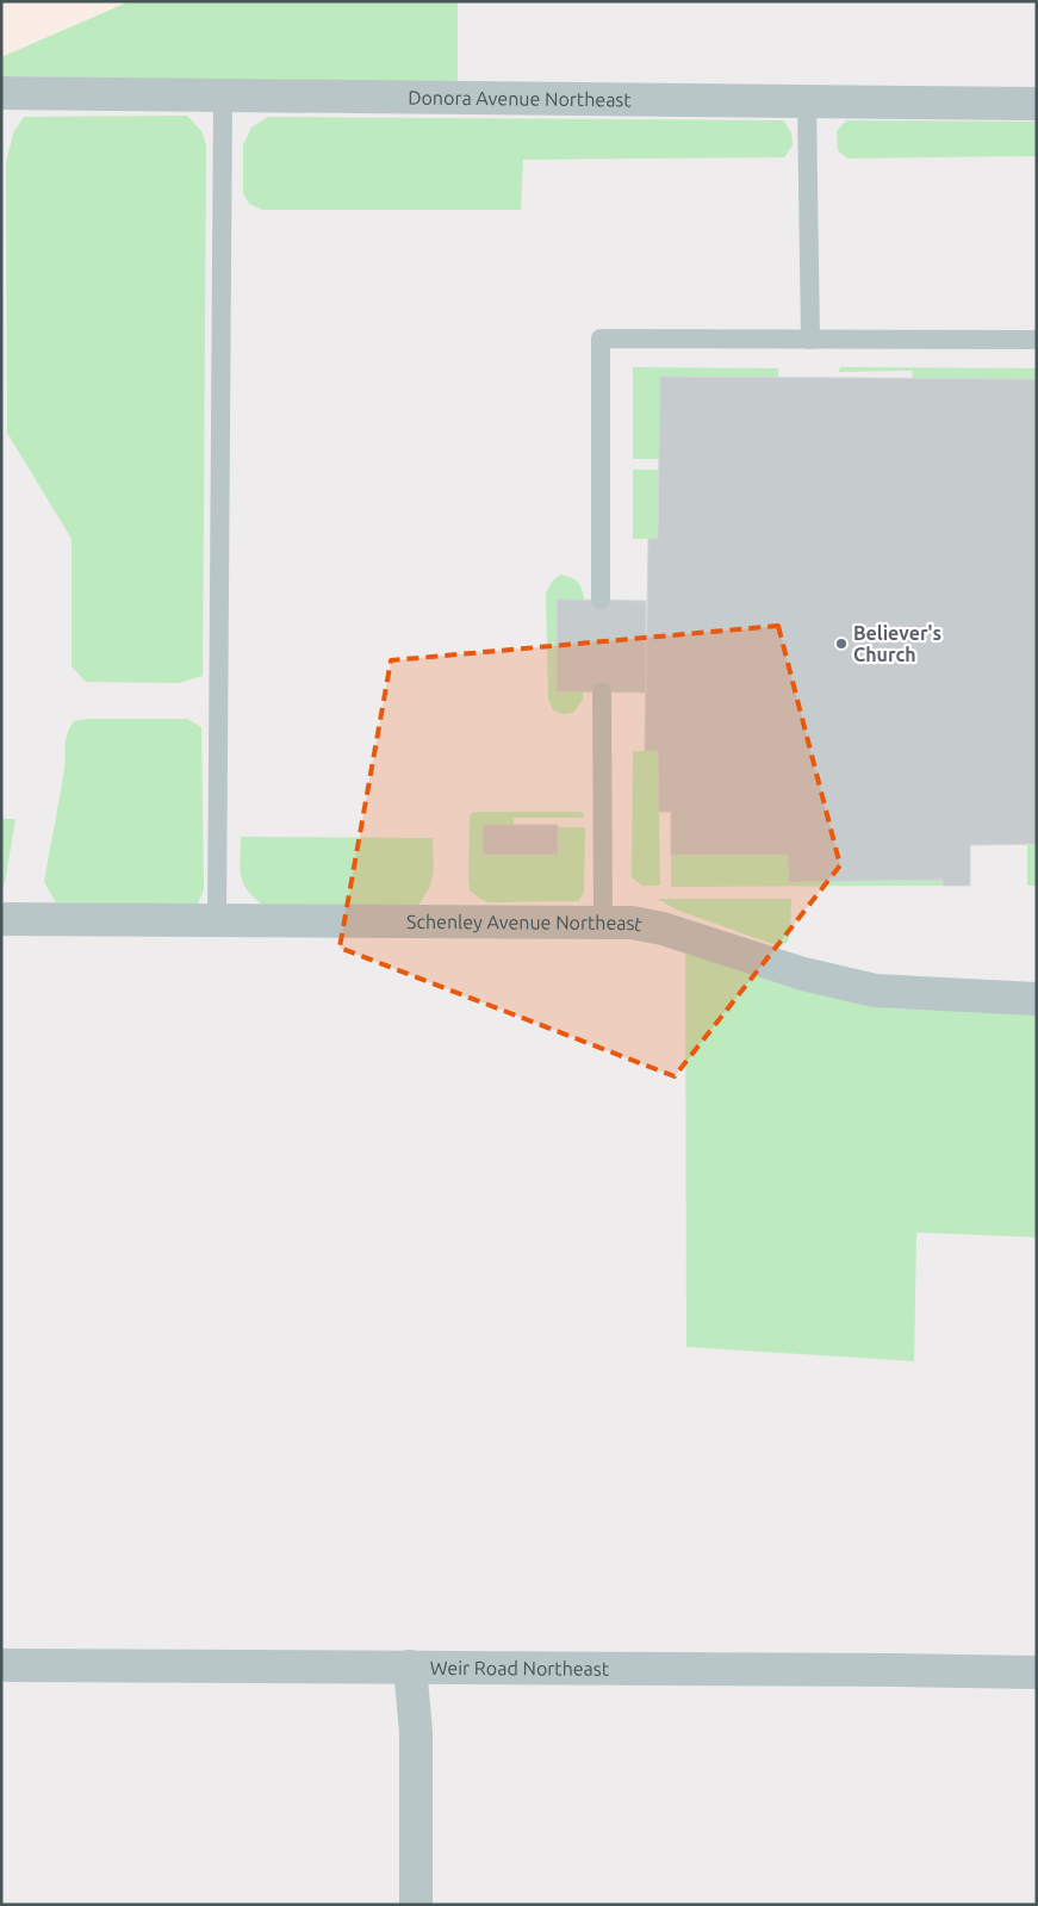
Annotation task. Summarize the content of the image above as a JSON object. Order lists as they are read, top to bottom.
{
  "streets": {
    "street": ["Donora Avenue Northeast", "Schenley Avenue Northeast", "Weir Road Northeast"]
  },
  "places": ["Believer's Church"]
}
